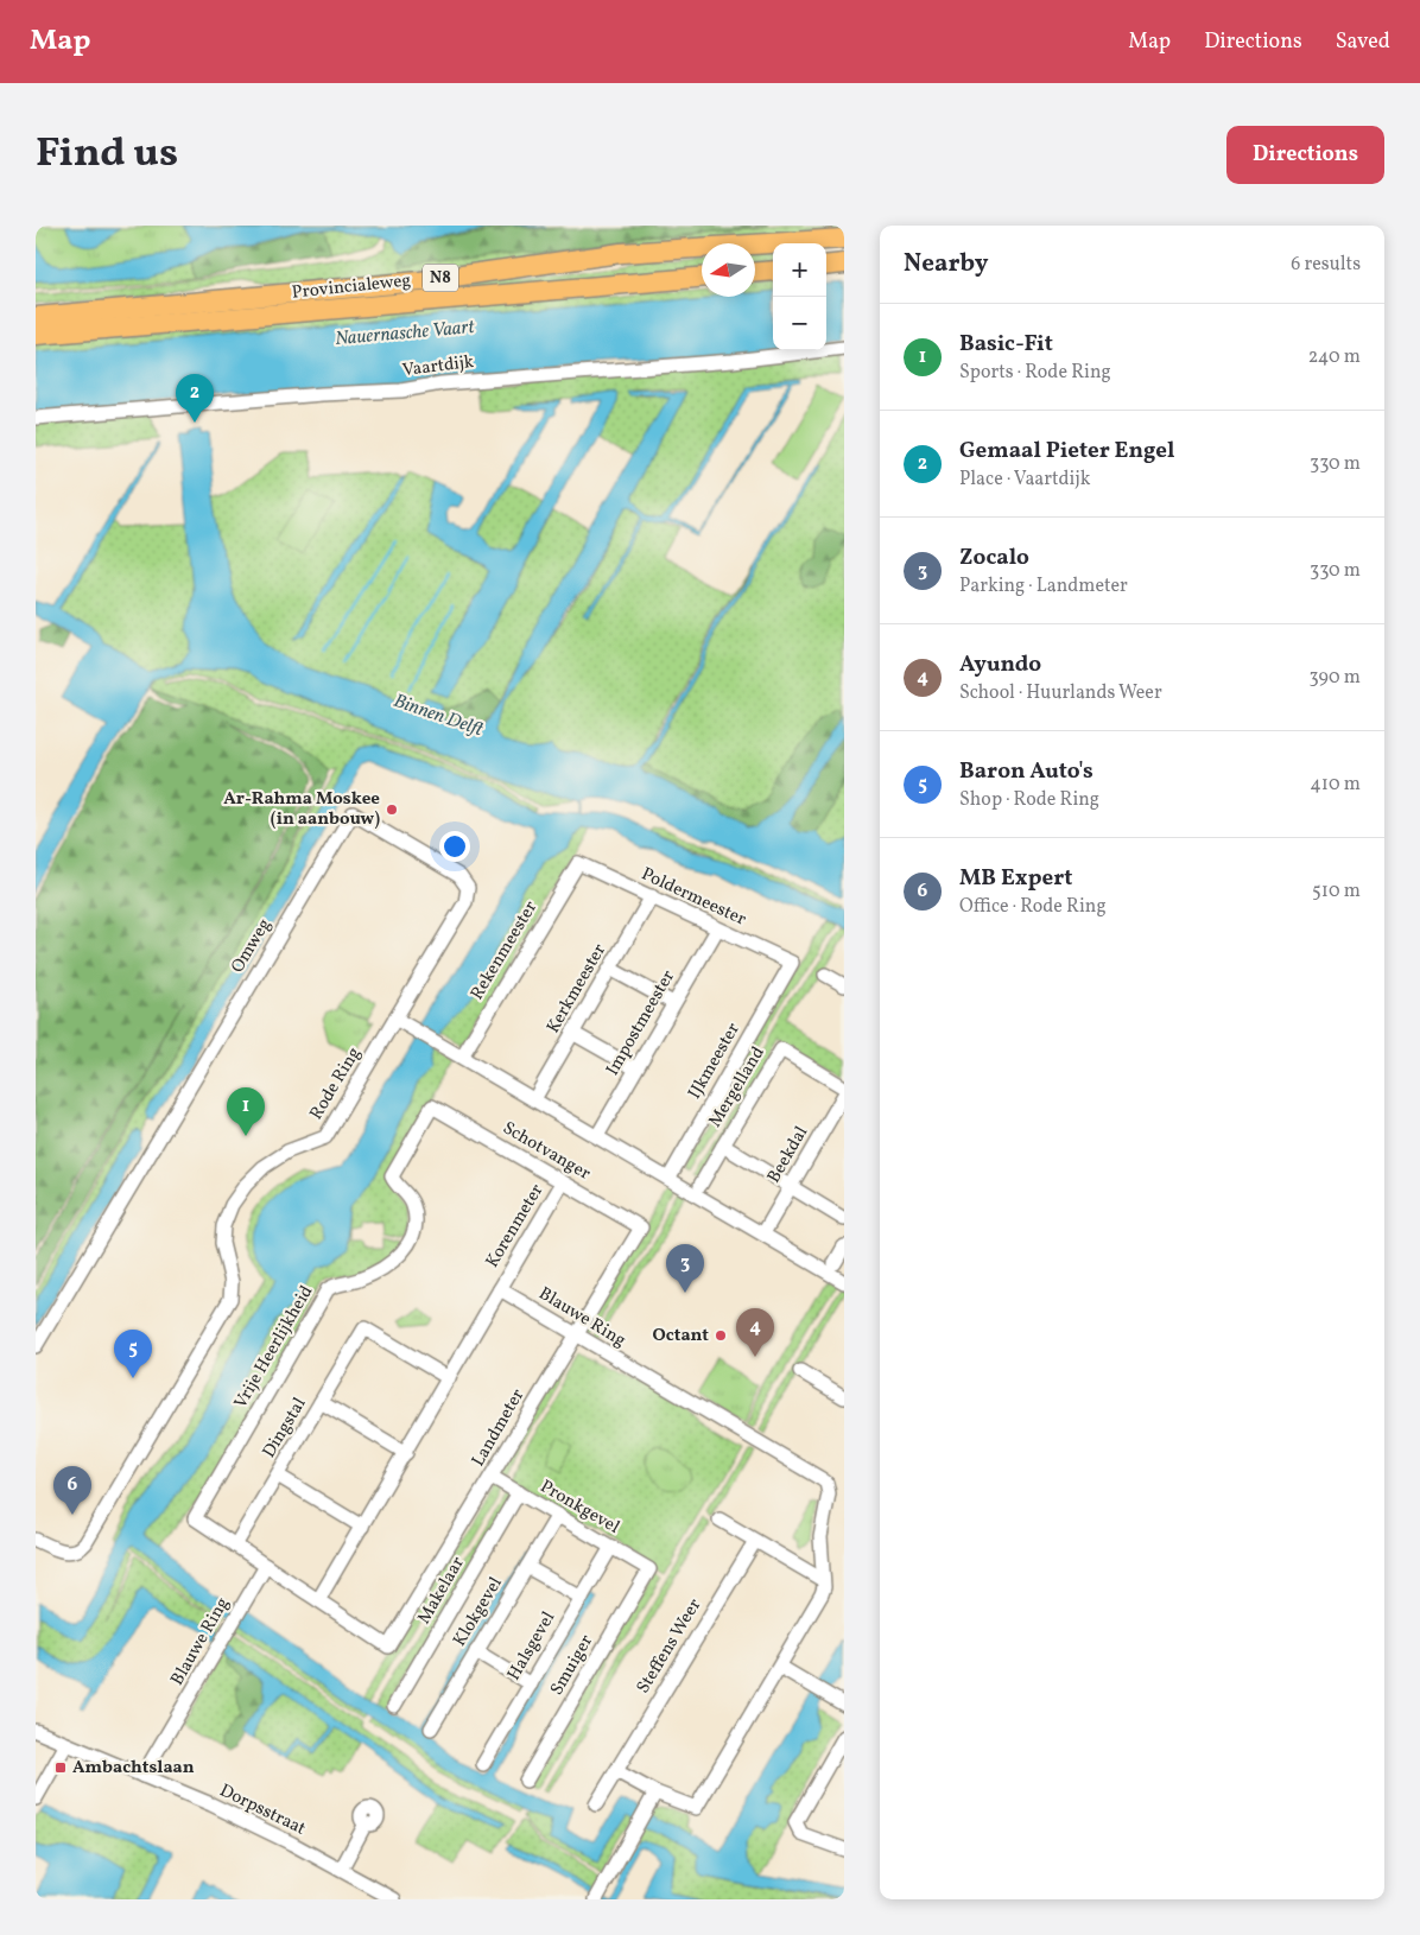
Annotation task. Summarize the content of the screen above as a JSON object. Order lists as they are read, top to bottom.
{
  "streets": {
    "highway": ["N8", "Provincialeweg"],
    "street": [
      "Vaartdijk",
      "Poldermeester",
      "Omweg",
      "Rekenmeester",
      "Kerkmeester",
      "Impostmeester",
      "IJkmeester",
      "Rode Ring",
      "Mergelland",
      "Schotvanger",
      "Beekdal",
      "Korenmeter",
      "Blauwe Ring",
      "Vrije Heerlijkheid",
      "Dingstal",
      "Landmeter",
      "Pronkgevel",
      "Makelaar",
      "Klokgevel",
      "Halsgevel",
      "Steffens Weer",
      "Smuiger",
      "Dorpsstraat"
    ]
  },
  "crossings": [
    ["Poldermeester", "Rekenmeester"],
    ["Poldermeester", "Kerkmeester"],
    ["Poldermeester", "Impostmeester"],
    ["Poldermeester", "IJkmeester"],
    ["Omweg", "Rode Ring"],
    ["Mergelland", "Beekdal"],
    ["Schotvanger", "Korenmeter"],
    ["Schotvanger", "Vrije Heerlijkheid"],
    ["Schotvanger", "Landmeter"],
    ["Korenmeter", "Blauwe Ring"],
    ["Blauwe Ring", "Landmeter"],
    ["Blauwe Ring", "Dorpsstraat"],
    ["Vrije Heerlijkheid", "Dingstal"],
    ["Landmeter", "Pronkgevel"],
    ["Pronkgevel", "Makelaar"],
    ["Pronkgevel", "Klokgevel"],
    ["Pronkgevel", "Halsgevel"],
    ["Pronkgevel", "Smuiger"]
  ],
  "water": ["Nauernasche Vaart", "Binnen Delft"],
  "places": {
    "other": ["Ar-Rahma Moskee (in aanbouw)", "Octant"],
    "transit": ["Ambachtslaan"]
  },
  "north": "left",
  "page": {
    "header": "Map",
    "nav": ["Map", "Directions", "Saved"],
    "title": "Find us",
    "buttons": "Directions",
    "heading": ["Nearby", "6 results"],
    "map_buttons": ["+", "−"],
    "list": [
      {
        "mark": "1",
        "name": "Basic-Fit",
        "note": "Sports · Rode Ring",
        "value": "240 m"
      },
      {
        "mark": "2",
        "name": "Gemaal Pieter Engel",
        "note": "Place · Vaartdijk",
        "value": "330 m"
      },
      {
        "mark": "3",
        "name": "Zocalo",
        "note": "Parking · Landmeter",
        "value": "330 m"
      },
      {
        "mark": "4",
        "name": "Ayundo",
        "note": "School · Huurlands Weer",
        "value": "390 m"
      },
      {
        "mark": "5",
        "name": "Baron Auto's",
        "note": "Shop · Rode Ring",
        "value": "410 m"
      },
      {
        "mark": "6",
        "name": "MB Expert",
        "note": "Office · Rode Ring",
        "value": "510 m"
      }
    ],
    "pins": [
      "2",
      "1",
      "3",
      "4",
      "5",
      "6"
    ]
  }
}
